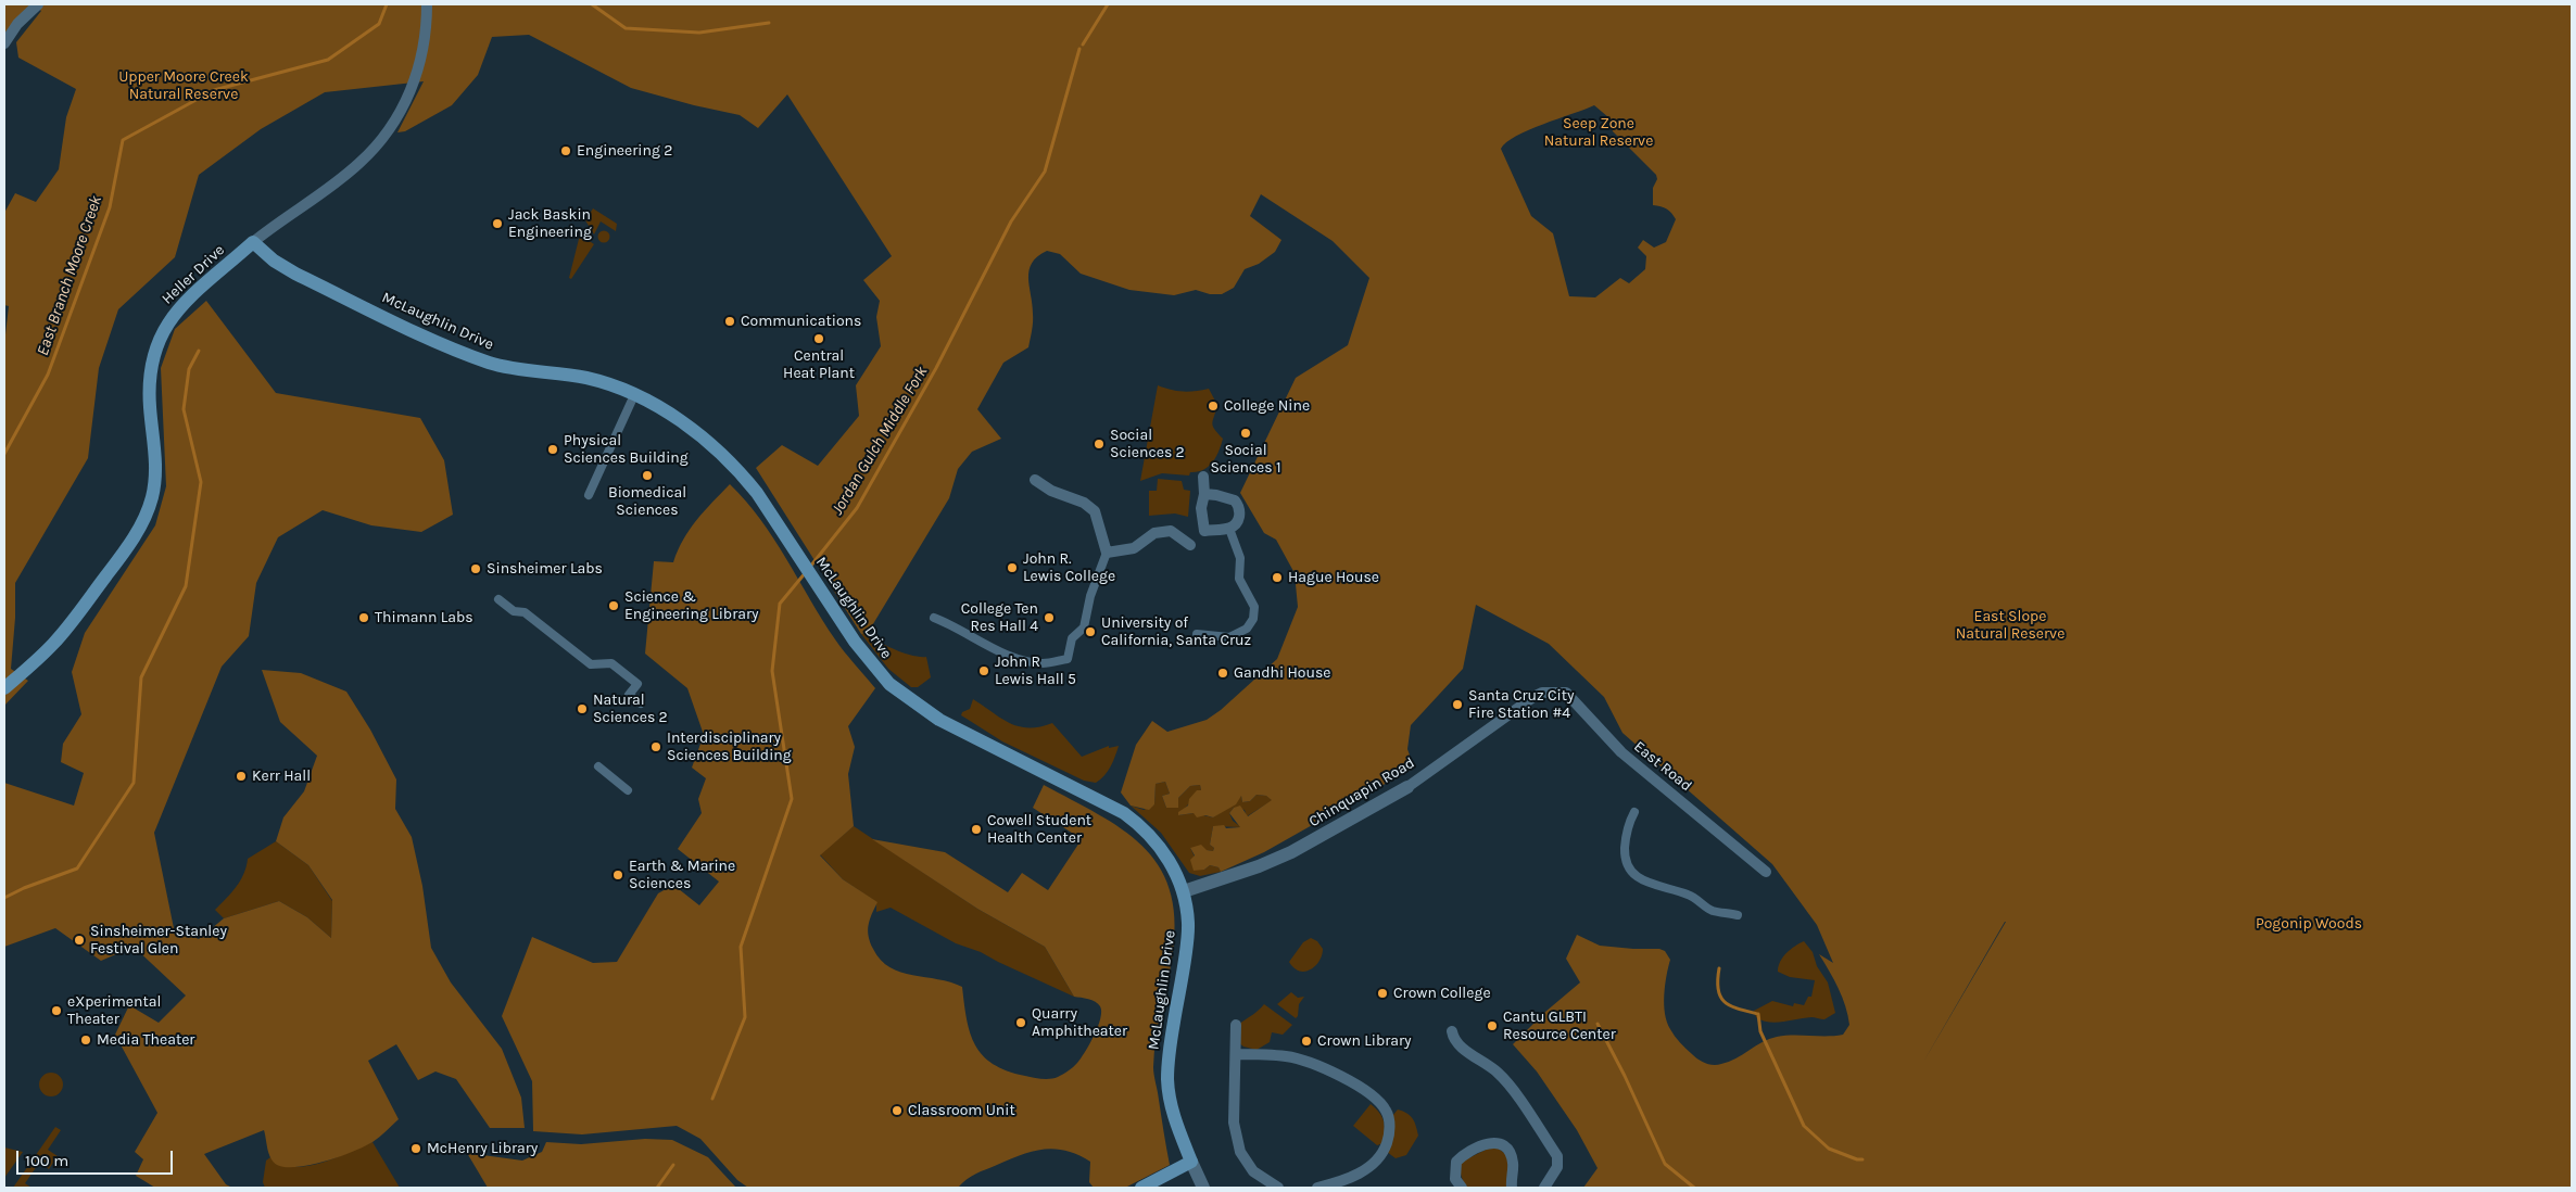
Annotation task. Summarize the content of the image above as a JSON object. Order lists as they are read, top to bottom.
{
  "streets": {
    "main road": ["Heller Drive", "McLaughlin Drive"],
    "street": ["East Road", "Chinquapin Road"]
  },
  "crossings": [
    ["Heller Drive", "McLaughlin Drive"],
    ["McLaughlin Drive", "Chinquapin Road"],
    ["East Road", "Chinquapin Road"]
  ],
  "water": ["East Branch Moore Creek", "Jordan Gulch Middle Fork"],
  "parks": [
    "Upper Moore Creek Natural Reserve",
    "Seep Zone Natural Reserve",
    "East Slope Natural Reserve",
    "Pogonip Woods"
  ],
  "places": [
    "Engineering 2",
    "Jack Baskin Engineering",
    "Communications",
    "Central Heat Plant",
    "College Nine",
    "Social Sciences 1",
    "Social Sciences 2",
    "Physical Sciences Building",
    "Biomedical Sciences",
    "John R. Lewis College",
    "Sinsheimer Labs",
    "Hague House",
    "Science & Engineering Library",
    "Thimann Labs",
    "College Ten Res Hall 4",
    "University of California, Santa Cruz",
    "John R Lewis Hall 5",
    "Gandhi House",
    "Santa Cruz City Fire Station #4",
    "Natural Sciences 2",
    "Interdisciplinary Sciences Building",
    "Kerr Hall",
    "Cowell Student Health Center",
    "Earth & Marine Sciences",
    "Sinsheimer-Stanley Festival Glen",
    "Crown College",
    "eXperimental Theater",
    "Quarry Amphitheater",
    "Cantu GLBTI Resource Center",
    "Media Theater",
    "Crown Library",
    "Classroom Unit",
    "McHenry Library"
  ],
  "scale_bar": "100 m"
}
